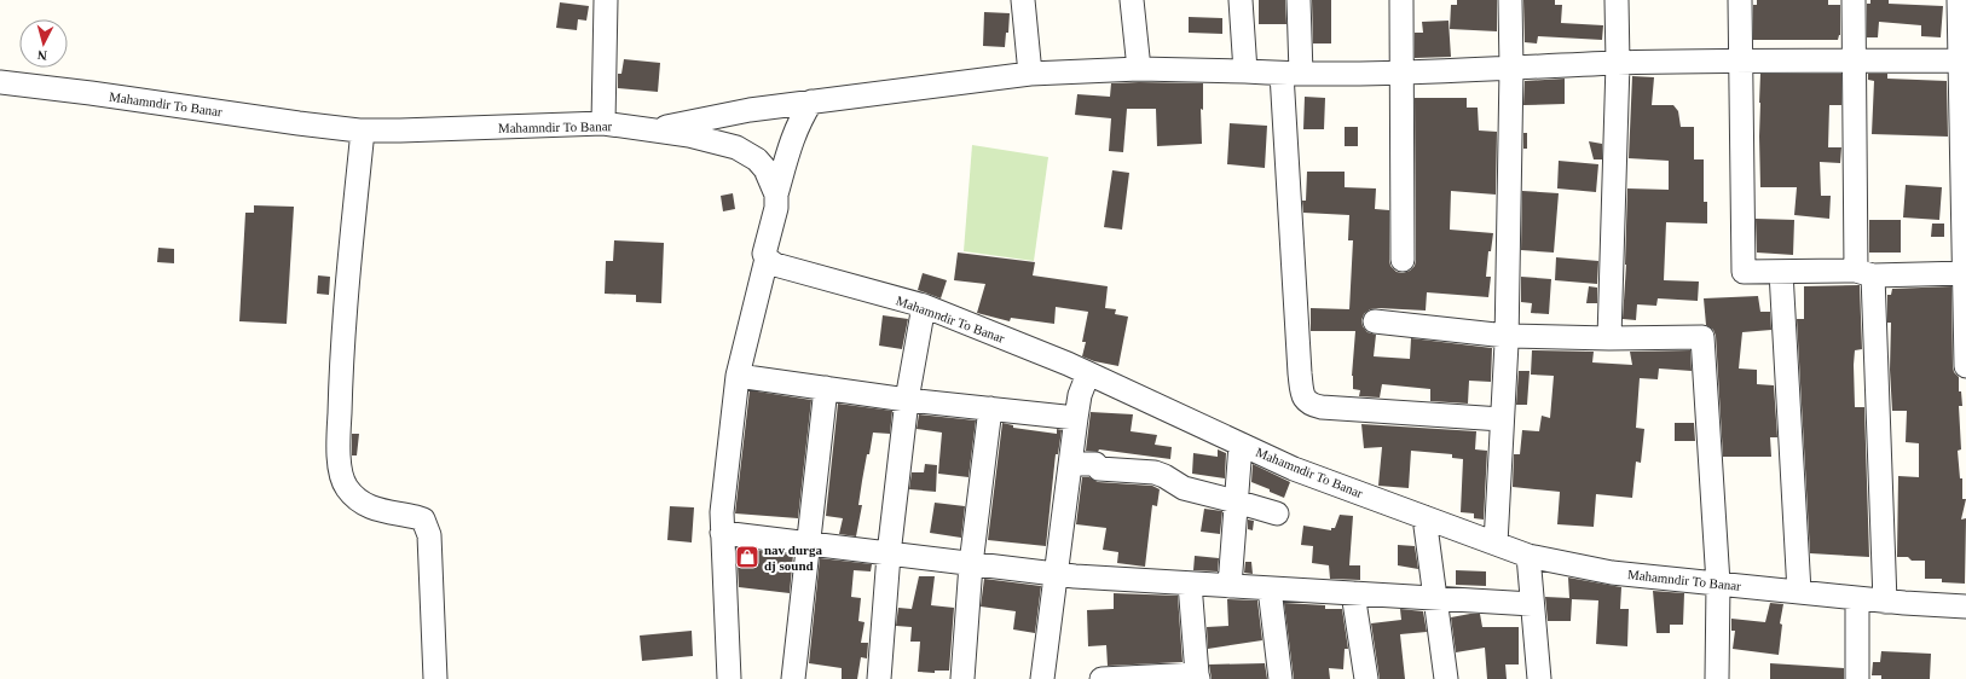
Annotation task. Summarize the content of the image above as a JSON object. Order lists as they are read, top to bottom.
{
  "streets": {
    "street": ["Mahamndir To Banar"]
  },
  "places": {
    "shop": ["nav durga dj sound"]
  },
  "north": "bottom"
}
